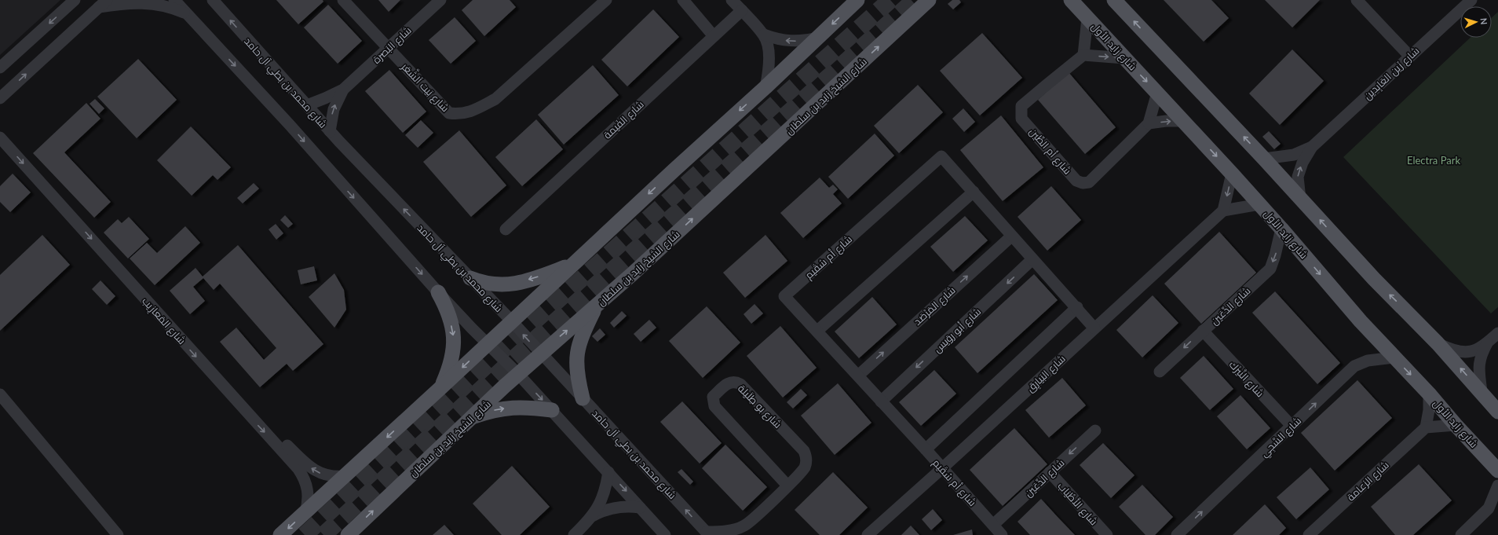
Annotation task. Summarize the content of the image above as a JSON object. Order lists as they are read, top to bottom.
{
  "streets": {
    "main road": ["شارع زايد الأول", "شارع الشيخ زايد بن سلطان"],
    "street": [
      "شارع البَصرة",
      "شارع زَين العَابِدين",
      "شارع محمد بن بطي آل حامد",
      "شارع بَيت اَلشَّعَر",
      "شارع الفَيمة",
      "شارع أم الطِّين",
      "شارع أم سُقَيم",
      "شارع المَرْصَد",
      "شارع الدِّعَين",
      "شارع المَعازِيب",
      "شارع أبو روَيس",
      "شارع البَيارِق",
      "شارع النَّيزَك",
      "شارع بو طِلَيلة",
      "شارع السَّجِي",
      "شارع الزعامة",
      "شارع الأَطْيَاب"
    ]
  },
  "crossings": [
    ["شارع البَصرة", "شارع محمد بن بطي آل حامد"],
    ["شارع البَصرة", "شارع بَيت اَلشَّعَر"],
    ["شارع زايد الأول", "شارع أم الطِّين"],
    ["شارع زايد الأول", "شارع الدِّعَين"],
    ["شارع زايد الأول", "شارع السَّجِي"],
    ["شارع محمد بن بطي آل حامد", "شارع الشيخ زايد بن سلطان"],
    ["شارع محمد بن بطي آل حامد", "شارع بو طِلَيلة"],
    ["شارع أم سُقَيم", "شارع المَرْصَد"],
    ["شارع أم سُقَيم", "شارع الدِّعَين"],
    ["شارع أم سُقَيم", "شارع أبو روَيس"],
    ["شارع أم سُقَيم", "شارع البَيارِق"],
    ["شارع الدِّعَين", "شارع النَّيزَك"],
    ["شارع الدِّعَين", "شارع الأَطْيَاب"],
    ["شارع النَّيزَك", "شارع السَّجِي"]
  ],
  "one_way": ["شارع الدِّعَين", "شارع المَعازِيب", "شارع السَّجِي"],
  "parks": ["Electra Park"],
  "north": "right"
}
